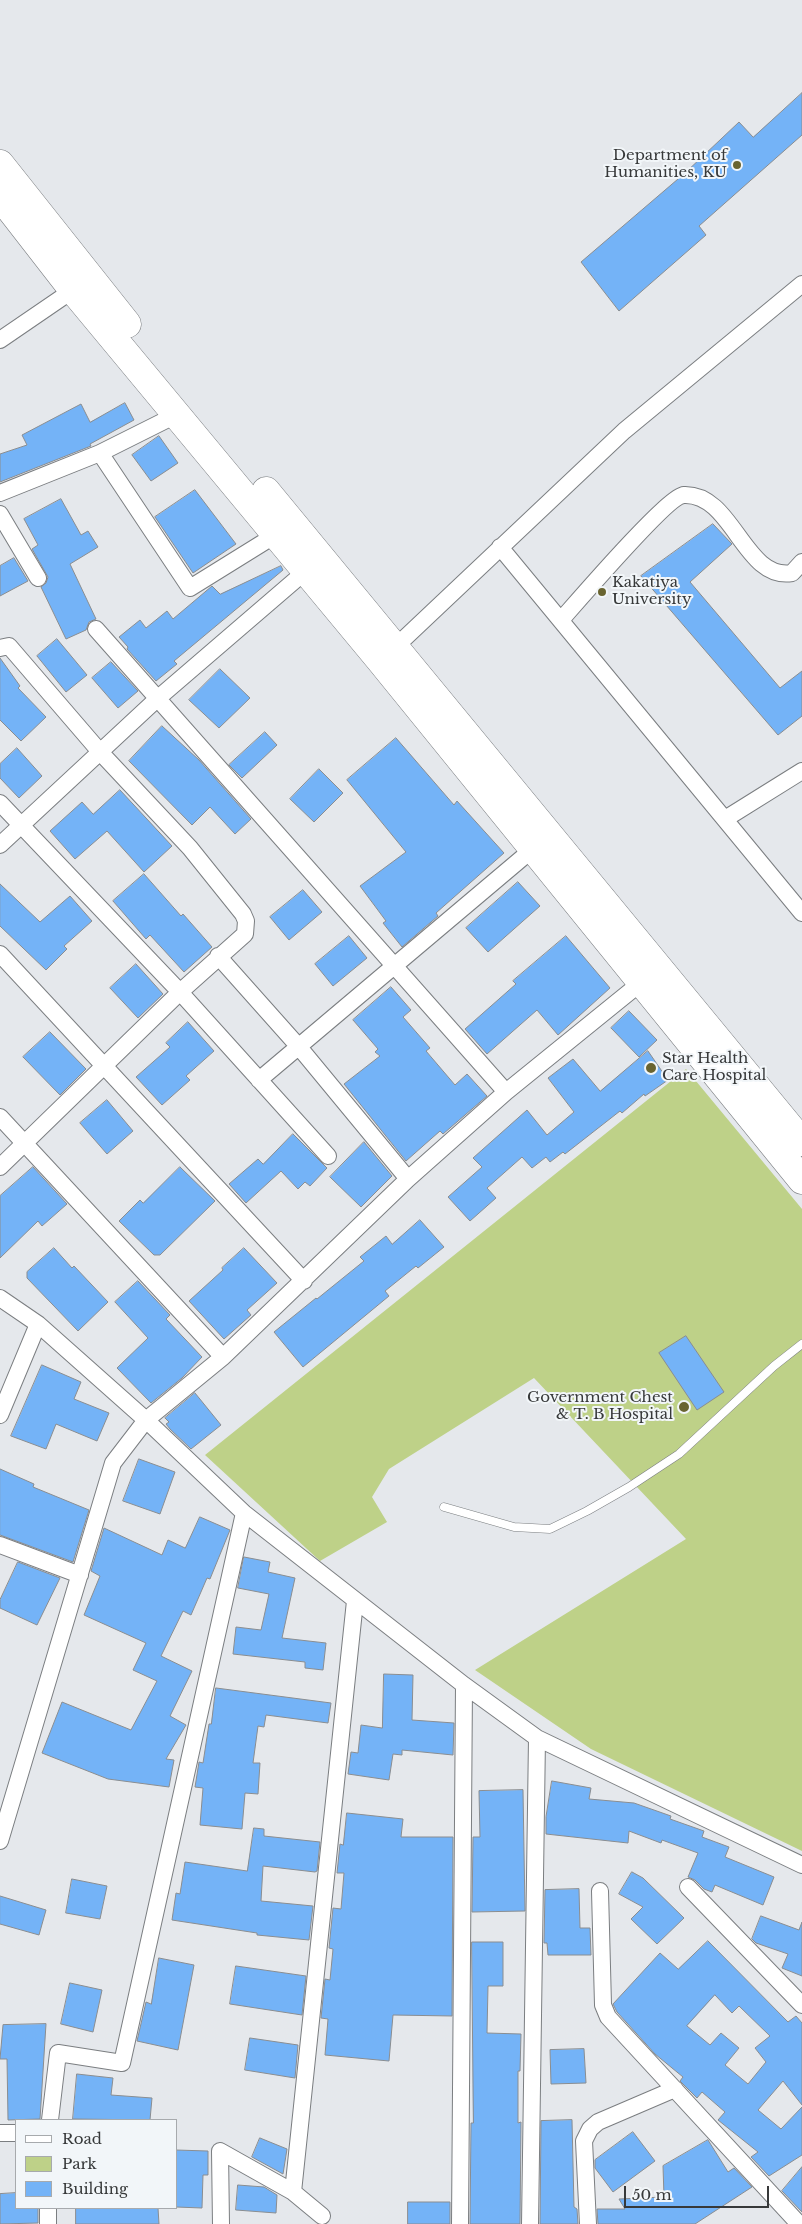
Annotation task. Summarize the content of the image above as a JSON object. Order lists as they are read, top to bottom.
{
  "places": [
    "Department of Humanities, KU",
    "Kakatiya University",
    "Star Health Care Hospital",
    "Government Chest & T. B Hospital"
  ],
  "legend": ["Road", "Park", "Building"],
  "scale_bar": "50 m"
}
